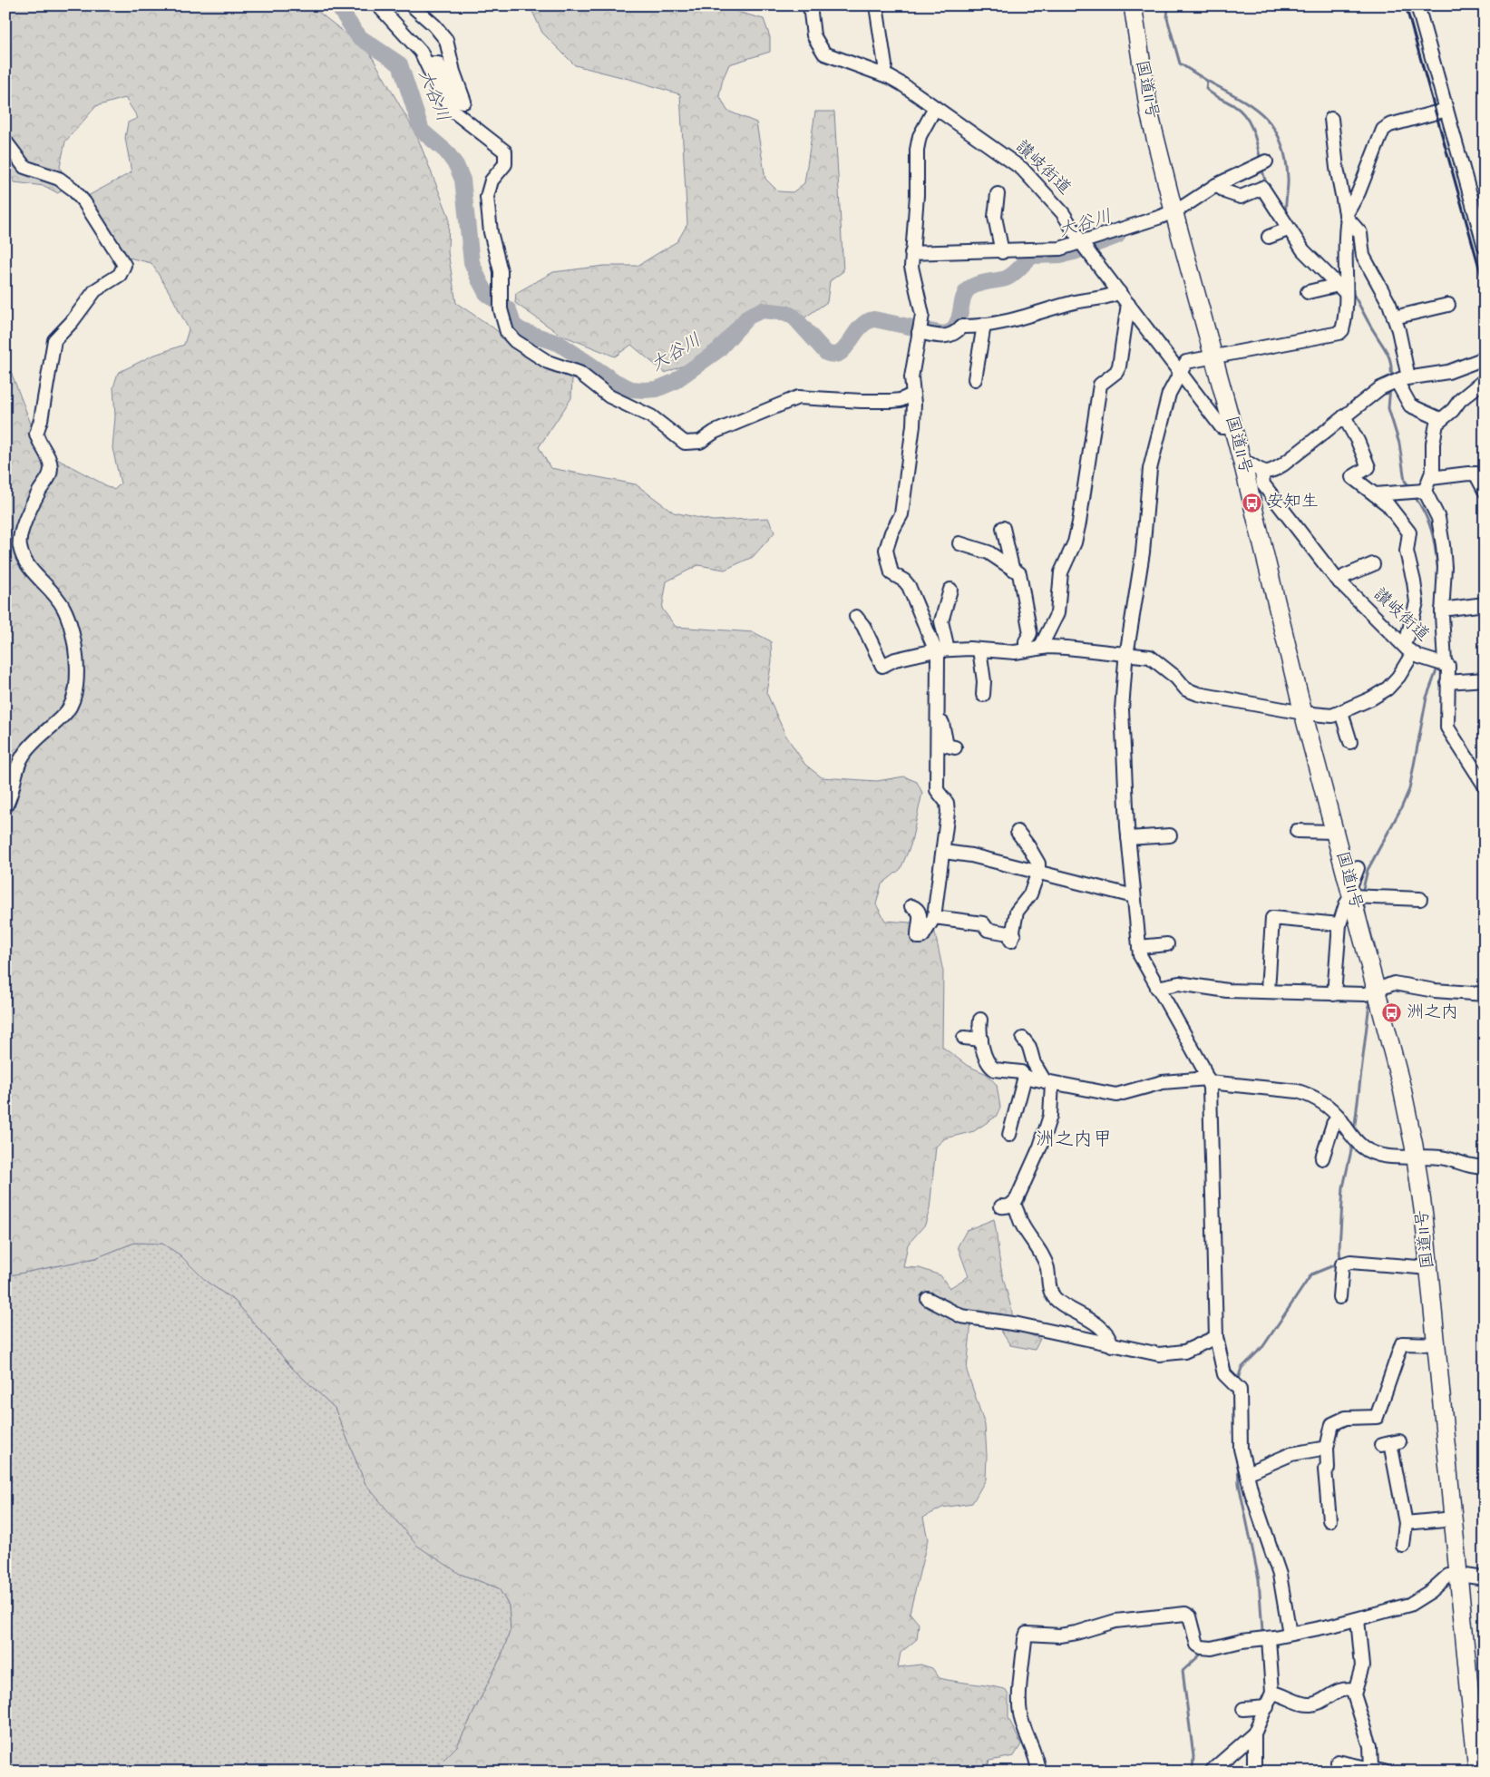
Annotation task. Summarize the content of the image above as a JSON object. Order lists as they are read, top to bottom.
{
  "streets": {
    "highway": ["国道11号"],
    "street": ["讃岐街道"]
  },
  "crossings": [
    ["国道11号", "讃岐街道"]
  ],
  "districts": ["洲之内甲"],
  "water": ["大谷川"],
  "places": {
    "bus stop": ["安知生", "洲之内"]
  }
}
